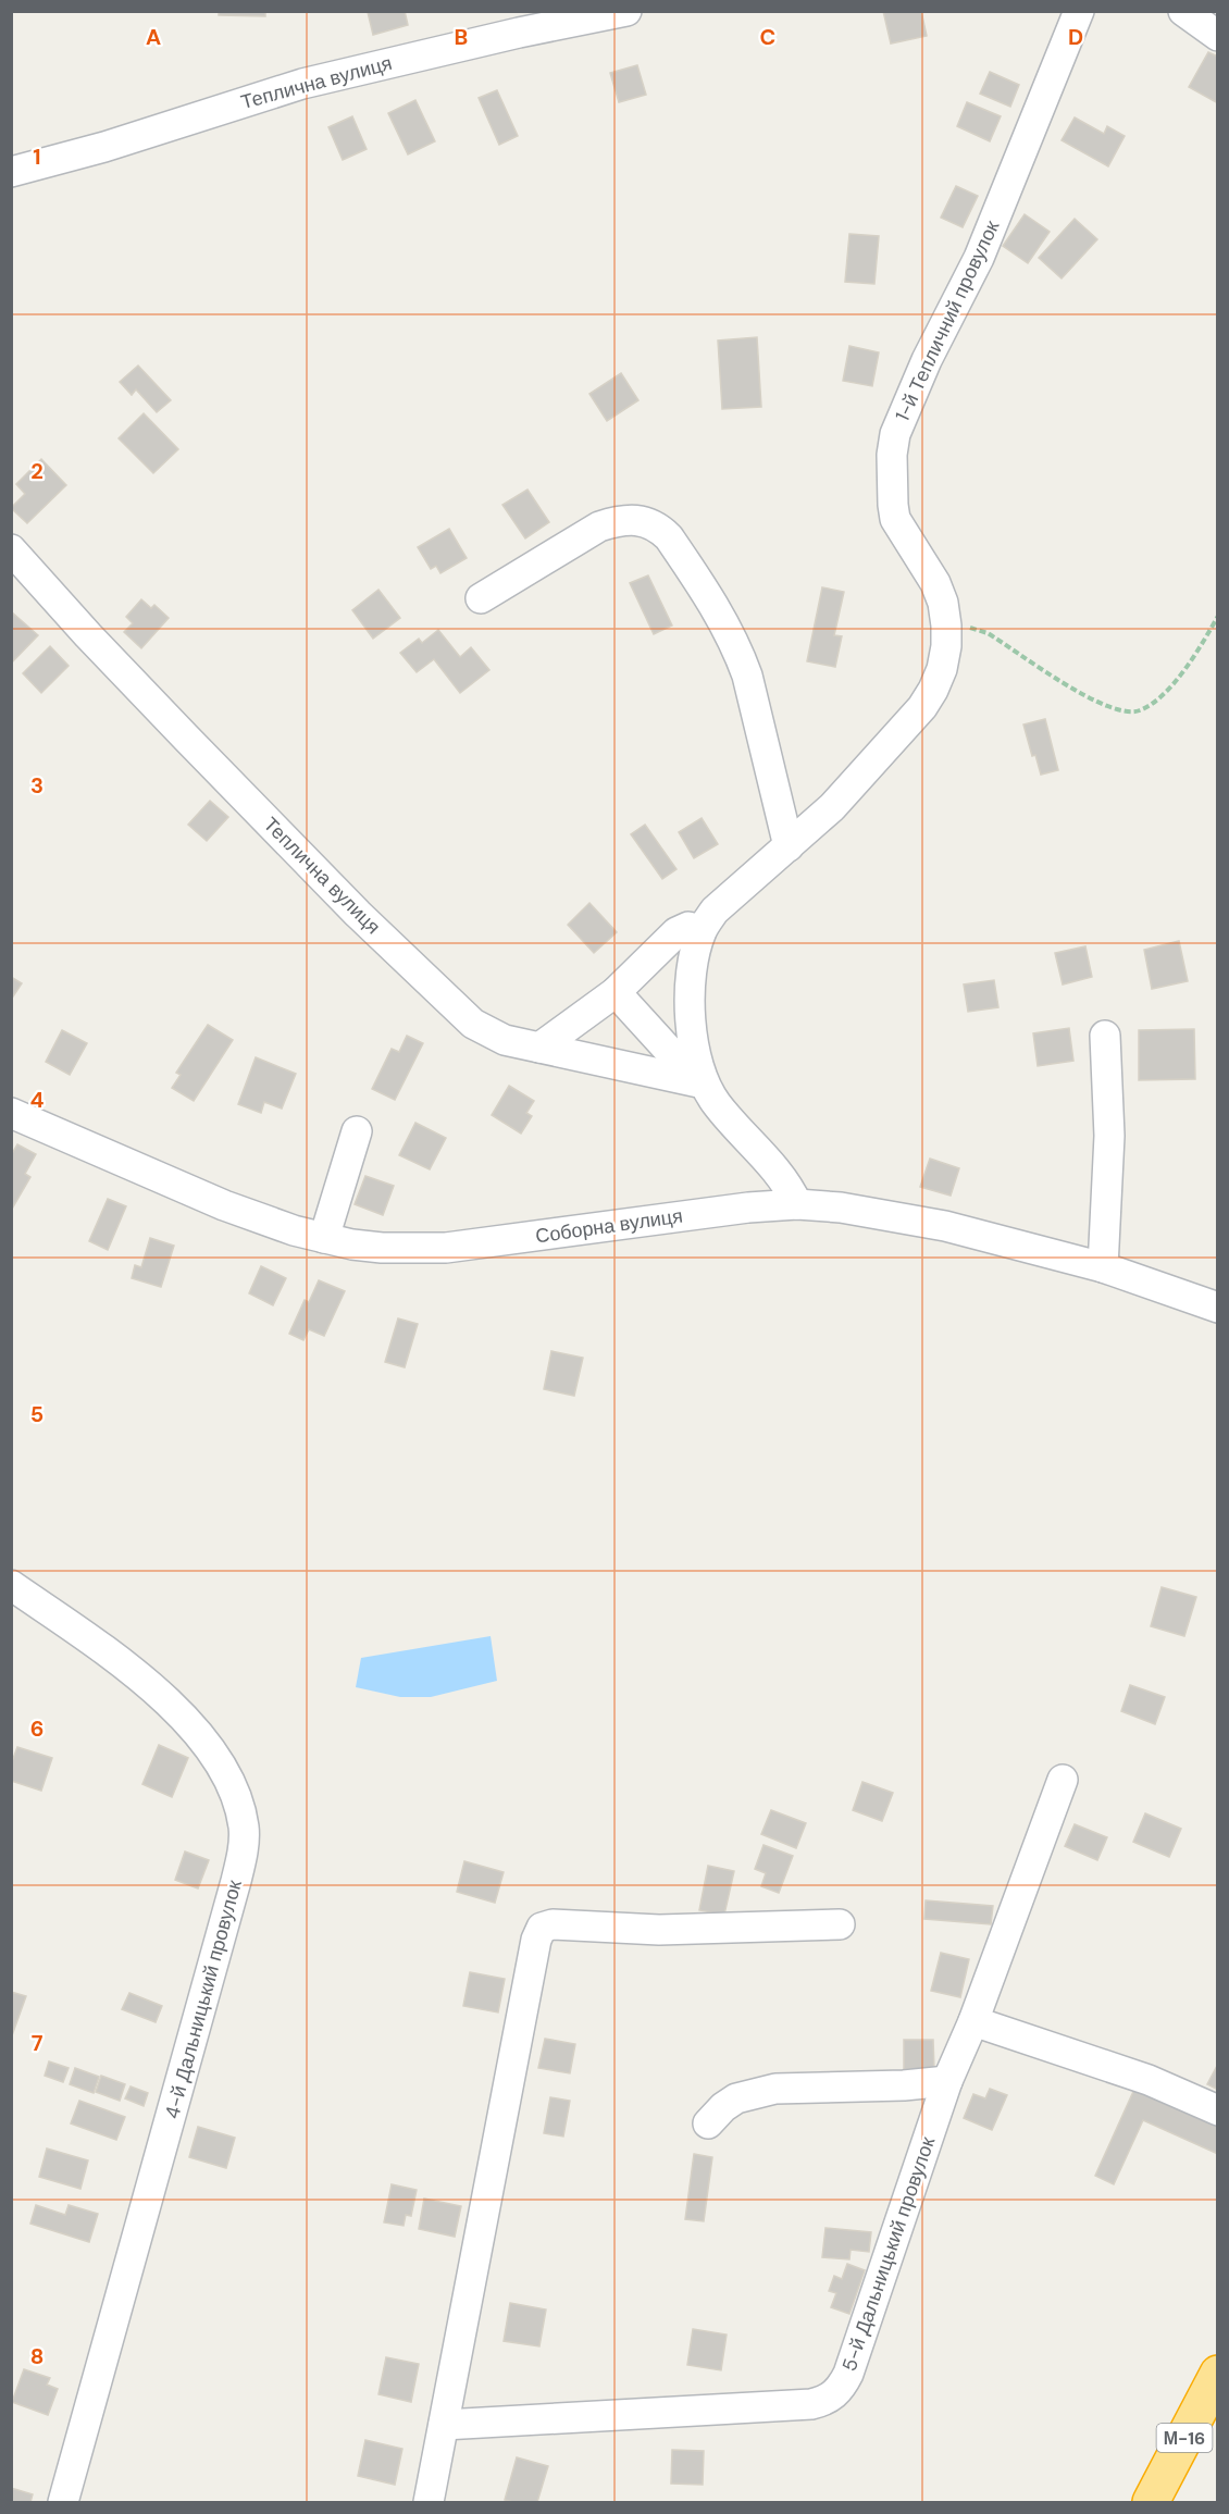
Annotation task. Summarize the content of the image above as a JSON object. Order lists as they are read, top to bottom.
{
  "streets": {
    "highway": ["М-16"],
    "street": [
      "Теплична вулиця",
      "1-й Тепличний провулок",
      "Соборна вулиця",
      "4-й Дальницький провулок",
      "5-й Дальницький провулок"
    ]
  },
  "crossings": [
    ["Теплична вулиця", "1-й Тепличний провулок"],
    ["1-й Тепличний провулок", "Соборна вулиця"]
  ],
  "grid": {
    "columns": [
      "A",
      "B",
      "C",
      "D"
    ],
    "rows": [
      "1",
      "2",
      "3",
      "4",
      "5",
      "6",
      "7",
      "8"
    ]
  }
}
